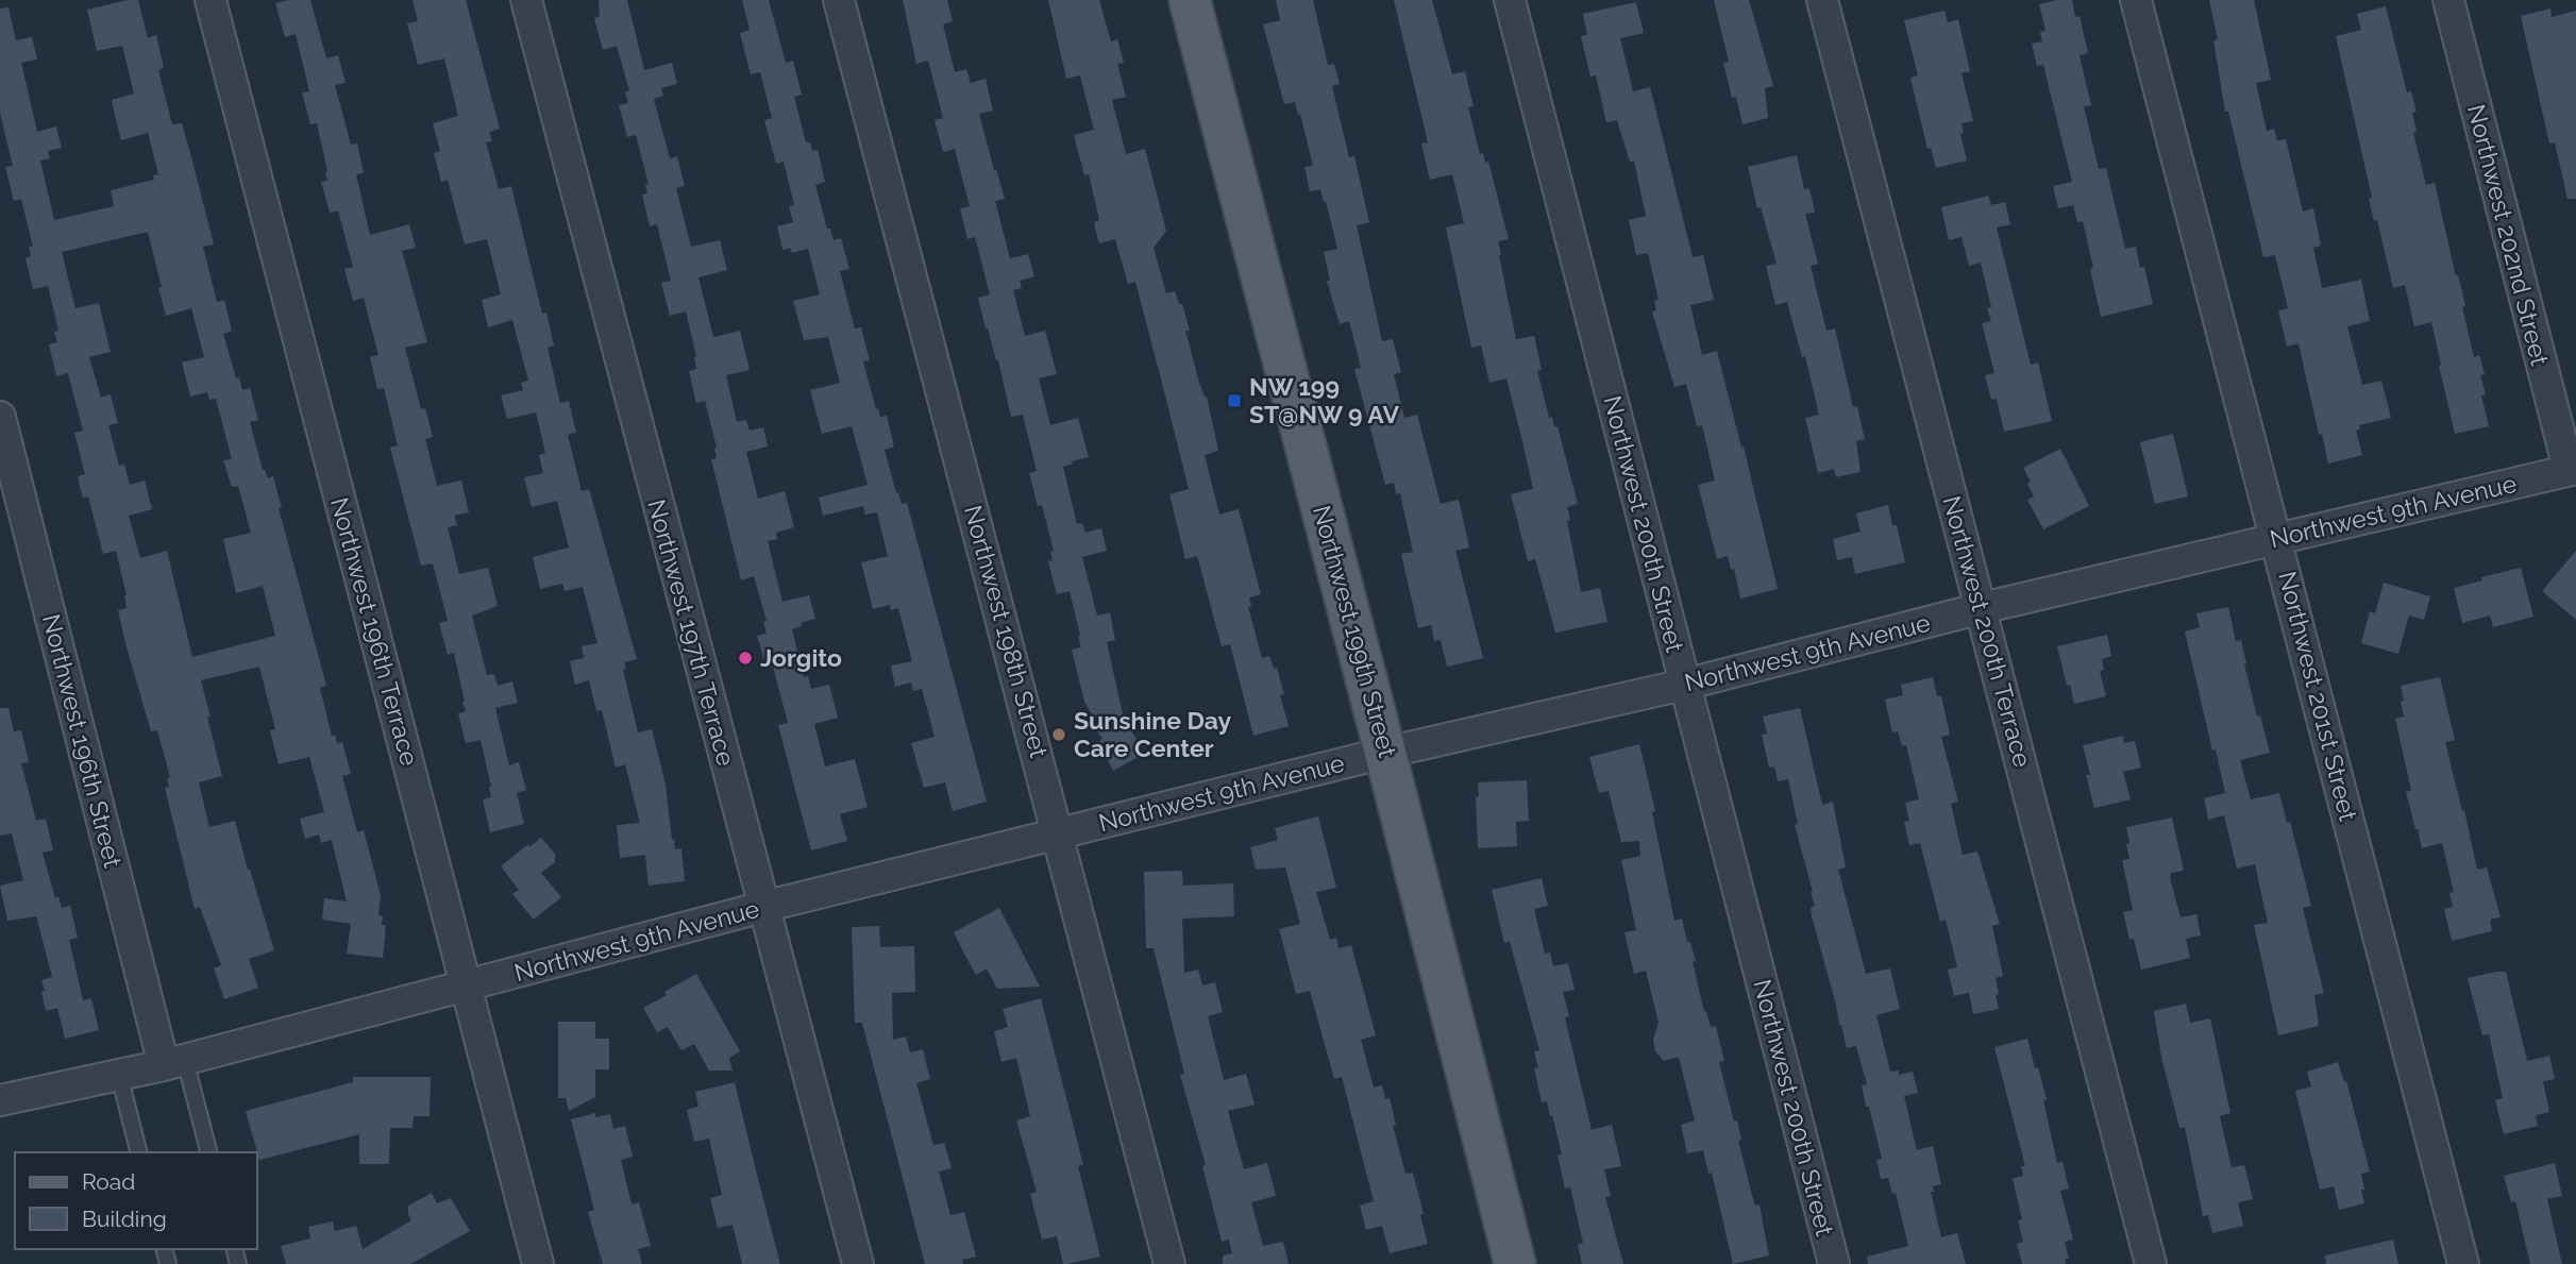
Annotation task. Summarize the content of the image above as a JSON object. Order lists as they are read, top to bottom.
{
  "streets": {
    "main road": ["Northwest 199th Street"],
    "street": [
      "Northwest 202nd Street",
      "Northwest 9th Avenue",
      "Northwest 200th Street",
      "Northwest 196th Terrace",
      "Northwest 198th Street",
      "Northwest 200th Terrace",
      "Northwest 197th Terrace",
      "Northwest 201st Street",
      "Northwest 196th Street"
    ]
  },
  "crossings": [
    ["Northwest 202nd Street", "Northwest 9th Avenue"],
    ["Northwest 9th Avenue", "Northwest 200th Street"],
    ["Northwest 9th Avenue", "Northwest 196th Terrace"],
    ["Northwest 9th Avenue", "Northwest 198th Street"],
    ["Northwest 9th Avenue", "Northwest 199th Street"],
    ["Northwest 9th Avenue", "Northwest 200th Terrace"],
    ["Northwest 9th Avenue", "Northwest 197th Terrace"],
    ["Northwest 9th Avenue", "Northwest 201st Street"],
    ["Northwest 9th Avenue", "Northwest 196th Street"]
  ],
  "places": {
    "transit": ["NW 199 ST@NW 9 AV"],
    "other": ["Jorgito", "Sunshine Day Care Center"]
  },
  "legend": ["Road", "Building"]
}
